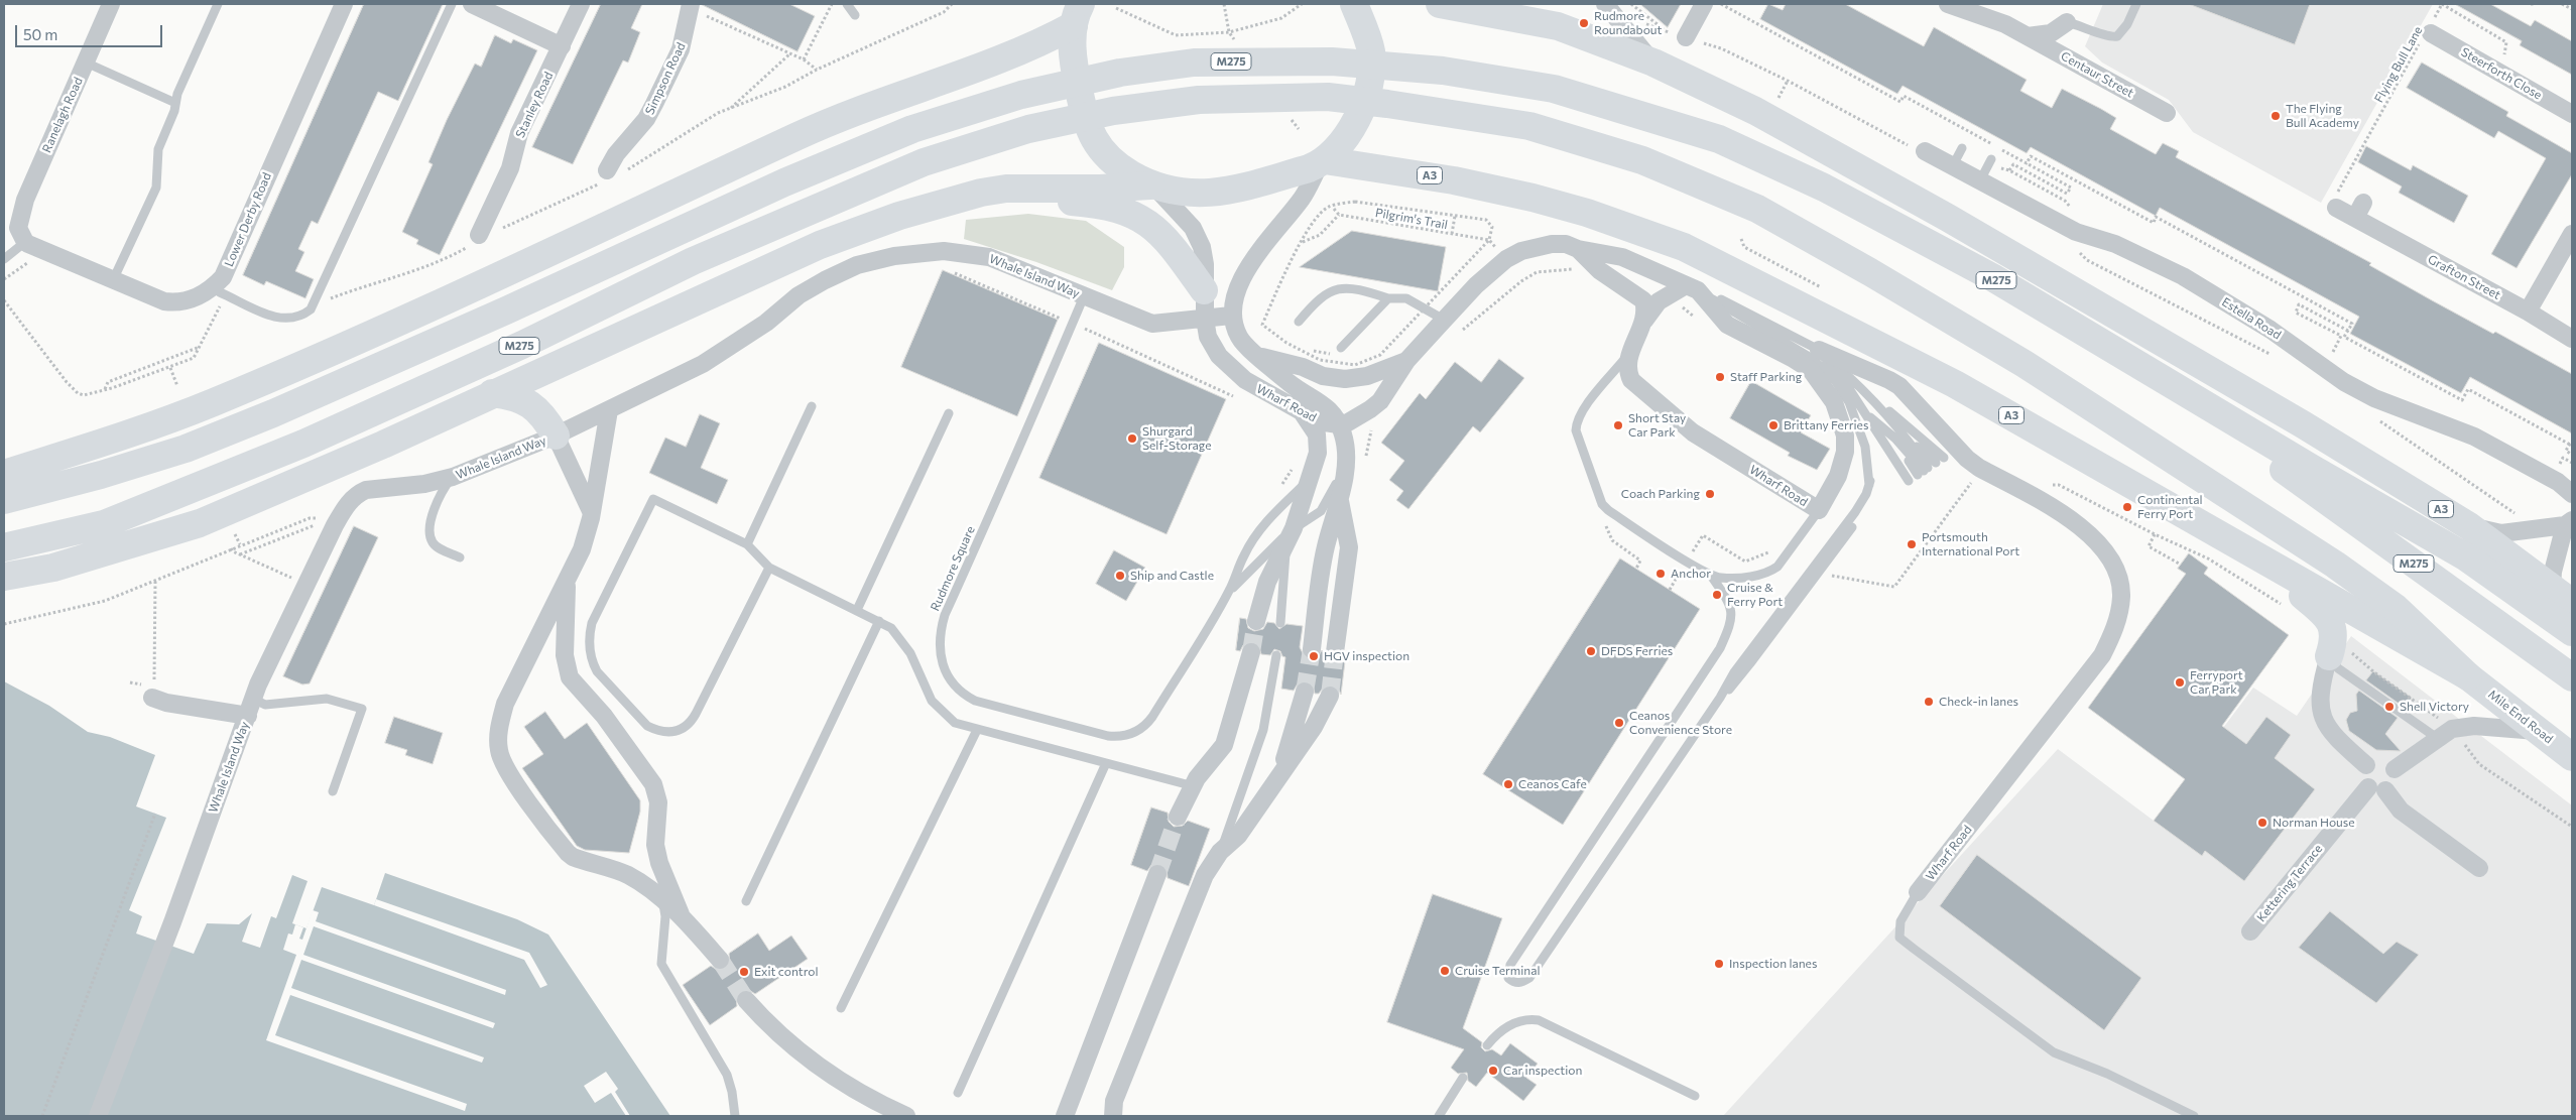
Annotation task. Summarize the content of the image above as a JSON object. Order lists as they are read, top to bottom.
{
  "streets": {
    "main road": ["M275", "A3", "Mile End Road"],
    "street": [
      "Steerforth Close",
      "Centaur Street",
      "Simpson Road",
      "Stanley Road",
      "Ranelagh Road",
      "Lower Derby Road",
      "Whale Island Way",
      "Grafton Street",
      "Estella Road",
      "Wharf Road",
      "Kettering Terrace"
    ],
    "lane": ["Rudmore Square"],
    "path": ["Flying Bull Lane", "Pilgrim's Trail"]
  },
  "crossings": [
    ["M275", "A3"],
    ["M275", "Wharf Road"],
    ["M275", "Mile End Road"],
    ["Flying Bull Lane", "Steerforth Close"],
    ["Flying Bull Lane", "Grafton Street"],
    ["Ranelagh Road", "Lower Derby Road"],
    ["A3", "Mile End Road"],
    ["Whale Island Way", "Wharf Road"],
    ["Whale Island Way", "Rudmore Square"]
  ],
  "places": [
    "Rudmore Roundabout",
    "The Flying Bull Academy",
    "Staff Parking",
    "Short Stay Car Park",
    "Brittany Ferries",
    "Shurgard Self-Storage",
    "Coach Parking",
    "Continental Ferry Port",
    "Portsmouth International Port",
    "Anchor",
    "Ship and Castle",
    "Cruise & Ferry Port",
    "DFDS Ferries",
    "HGV inspection",
    "Ferryport Car Park",
    "Check-in lanes",
    "Shell Victory",
    "Ceanos Convenience Store",
    "Ceanos Cafe",
    "Norman House",
    "Inspection lanes",
    "Cruise Terminal",
    "Exit control",
    "Car inspection"
  ],
  "scale_bar": "50 m"
}
